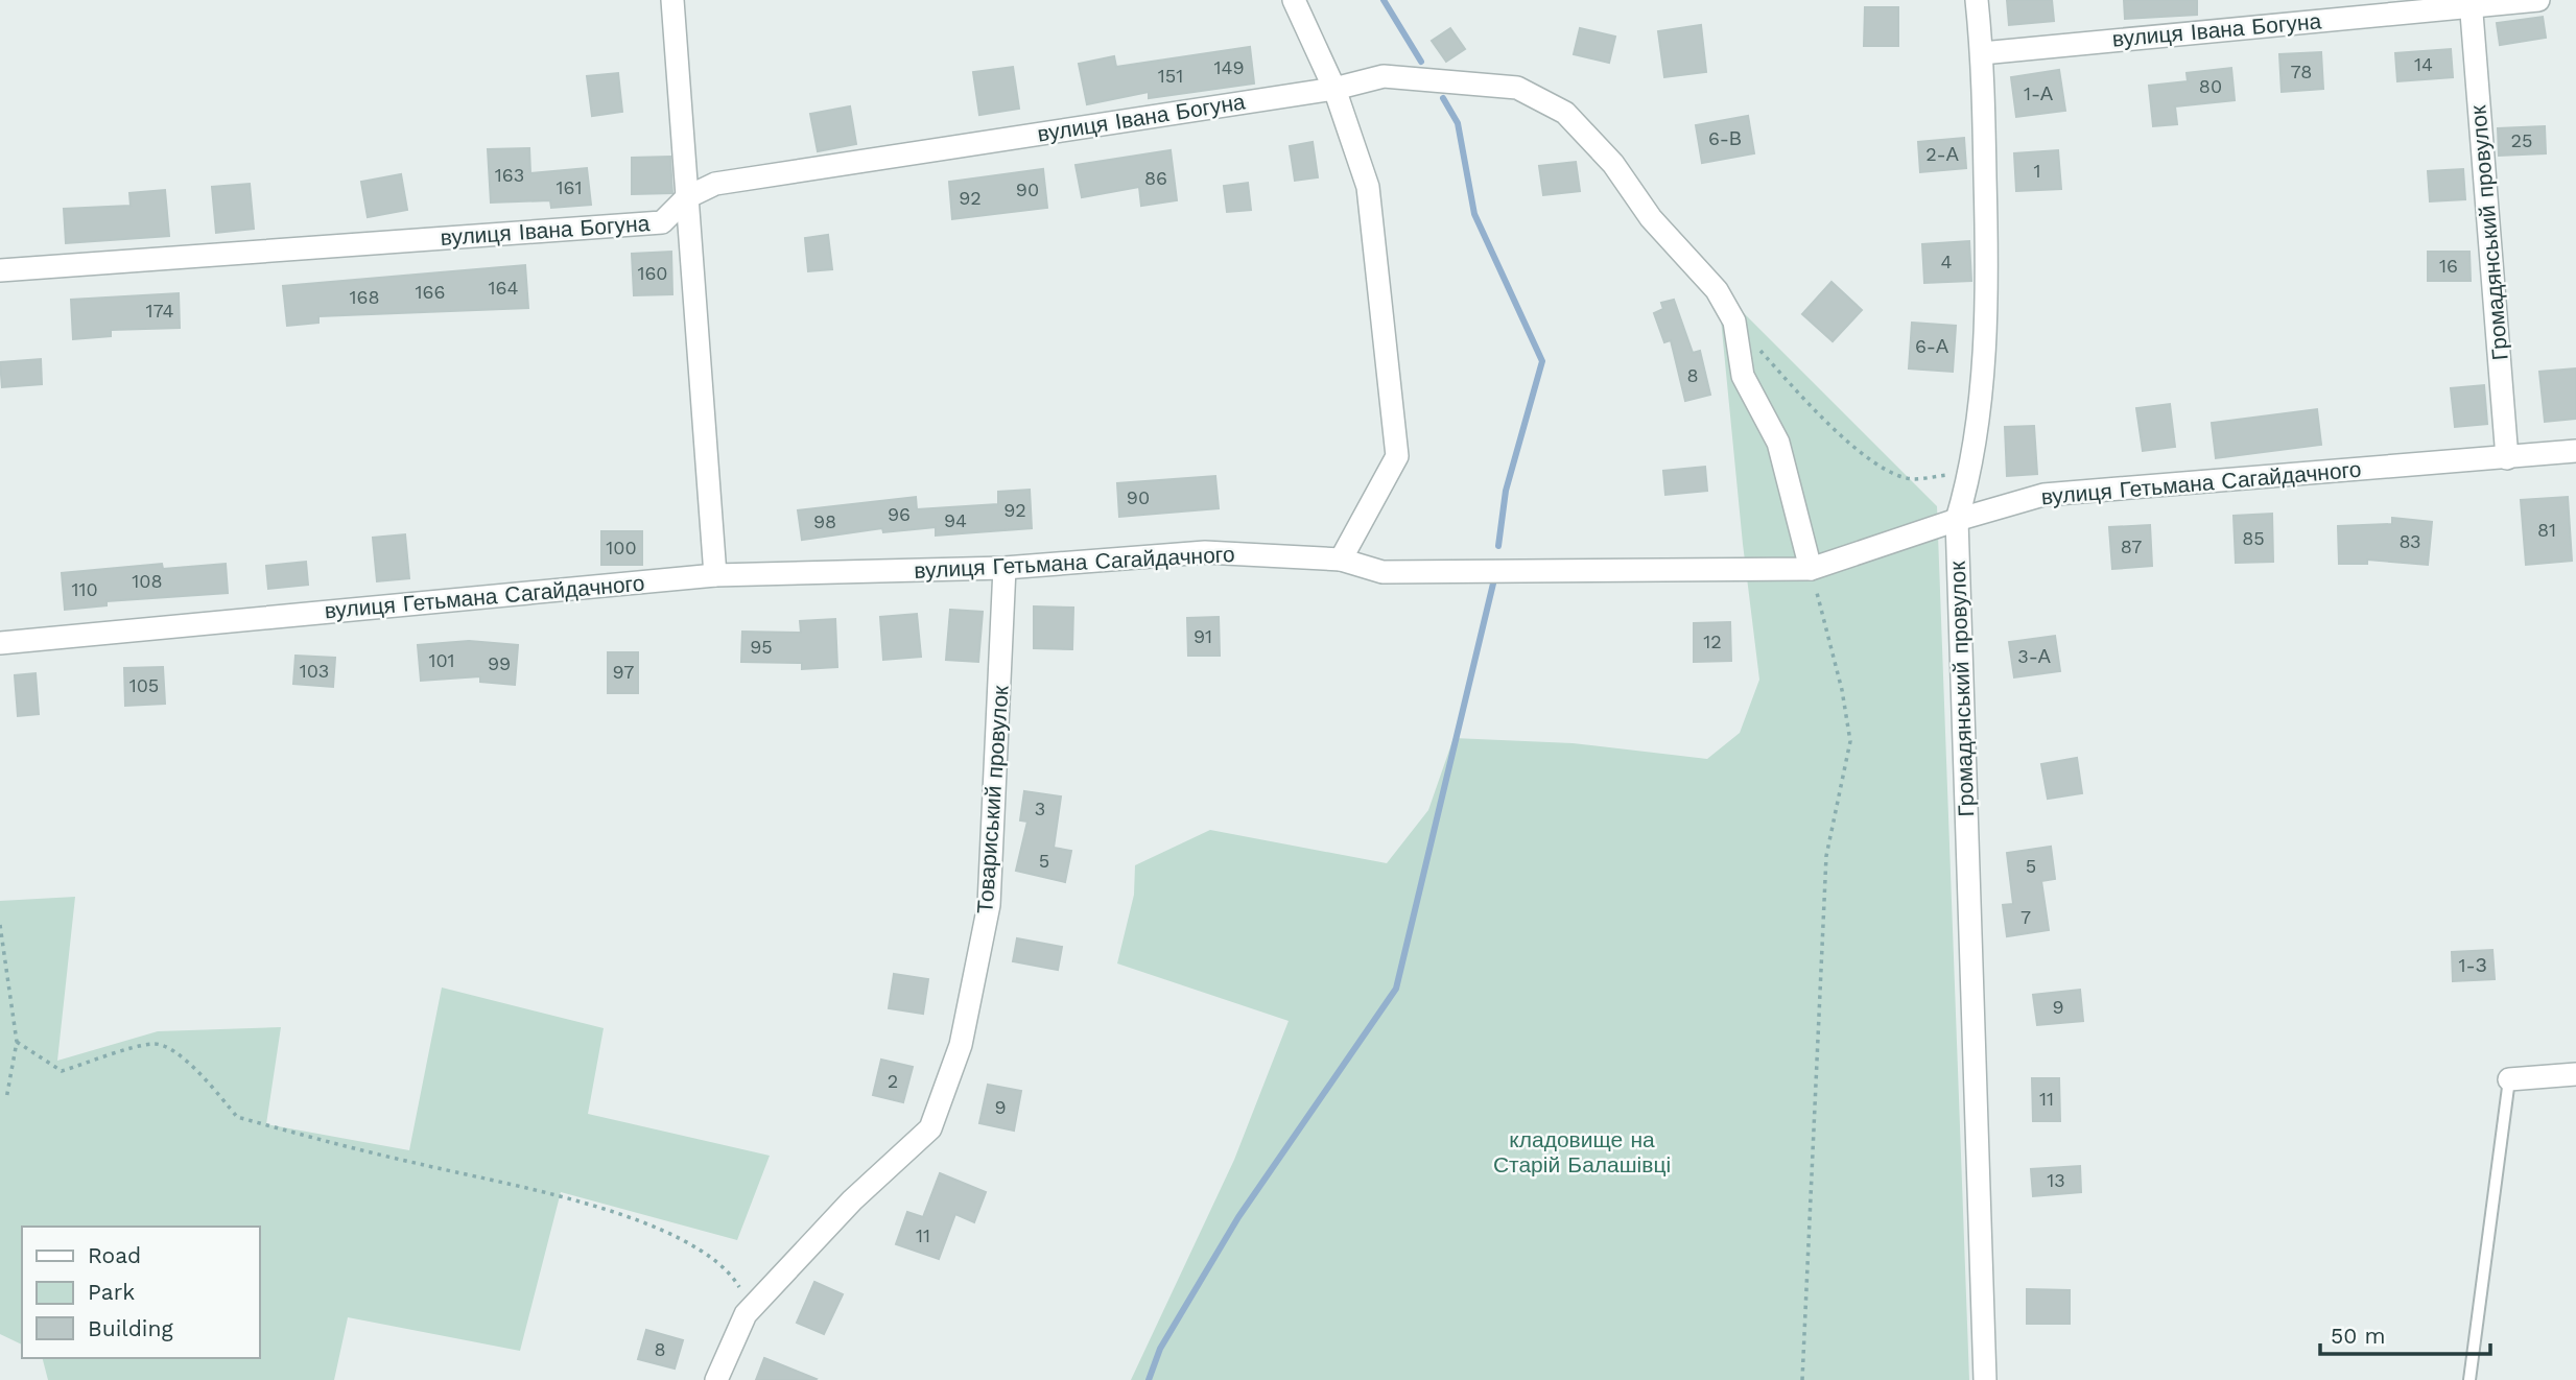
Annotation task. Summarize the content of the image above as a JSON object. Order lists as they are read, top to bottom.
{
  "streets": {
    "street": [
      "вулиця Івана Богуна",
      "Громадянський провулок",
      "вулиця Гетьмана Сагайдачного",
      "Товариський провулок"
    ]
  },
  "crossings": [
    ["вулиця Івана Богуна", "Громадянський провулок"],
    ["Громадянський провулок", "вулиця Гетьмана Сагайдачного"],
    ["вулиця Гетьмана Сагайдачного", "Товариський провулок"]
  ],
  "parks": ["кладовище на Старій Балашівці"],
  "house_numbers": [
    "14",
    "149",
    "78",
    "151",
    "80",
    "1-А",
    "6-В",
    "25",
    "2-А",
    "1",
    "163",
    "86",
    "161",
    "90",
    "92",
    "4",
    "16",
    "160",
    "164",
    "166",
    "168",
    "174",
    "6-А",
    "8",
    "90",
    "92",
    "96",
    "94",
    "98",
    "81",
    "85",
    "83",
    "87",
    "100",
    "108",
    "110",
    "91",
    "12",
    "95",
    "3-А",
    "101",
    "99",
    "103",
    "97",
    "105",
    "3",
    "5",
    "5",
    "7",
    "1-З",
    "9",
    "2",
    "11",
    "9",
    "13",
    "11",
    "8"
  ],
  "legend": ["Road", "Park", "Building"],
  "scale_bar": "50 m"
}
